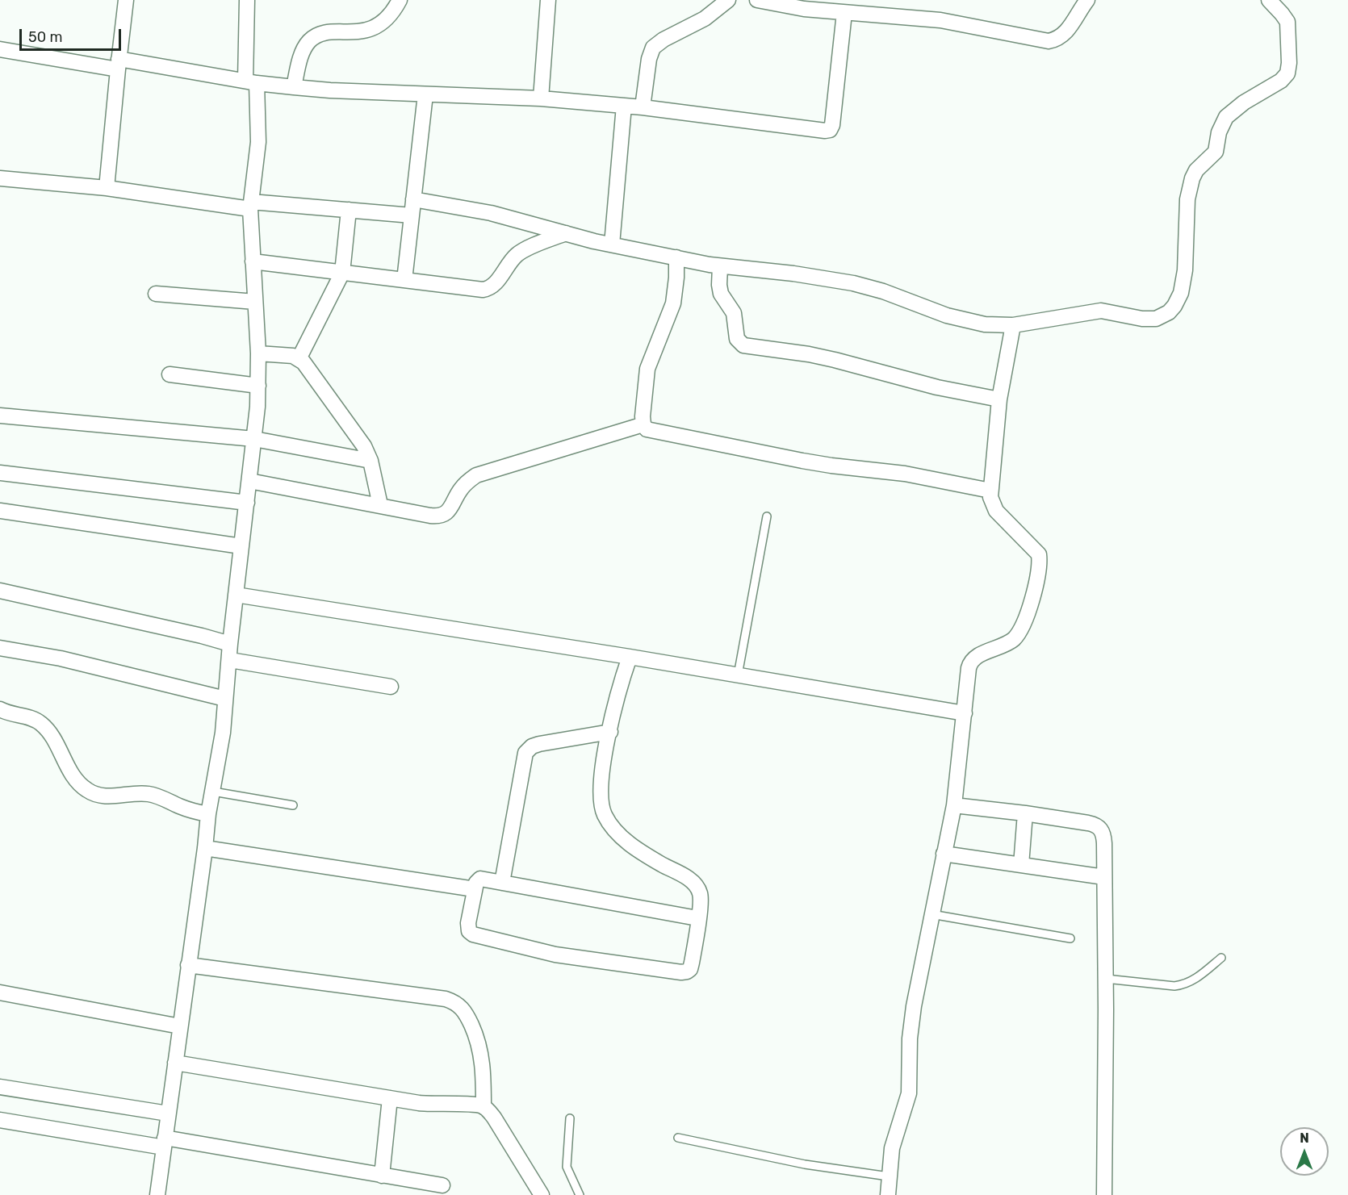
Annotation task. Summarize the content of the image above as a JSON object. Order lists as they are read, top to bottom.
{
  "scale_bar": "50 m",
  "north": "top"
}
